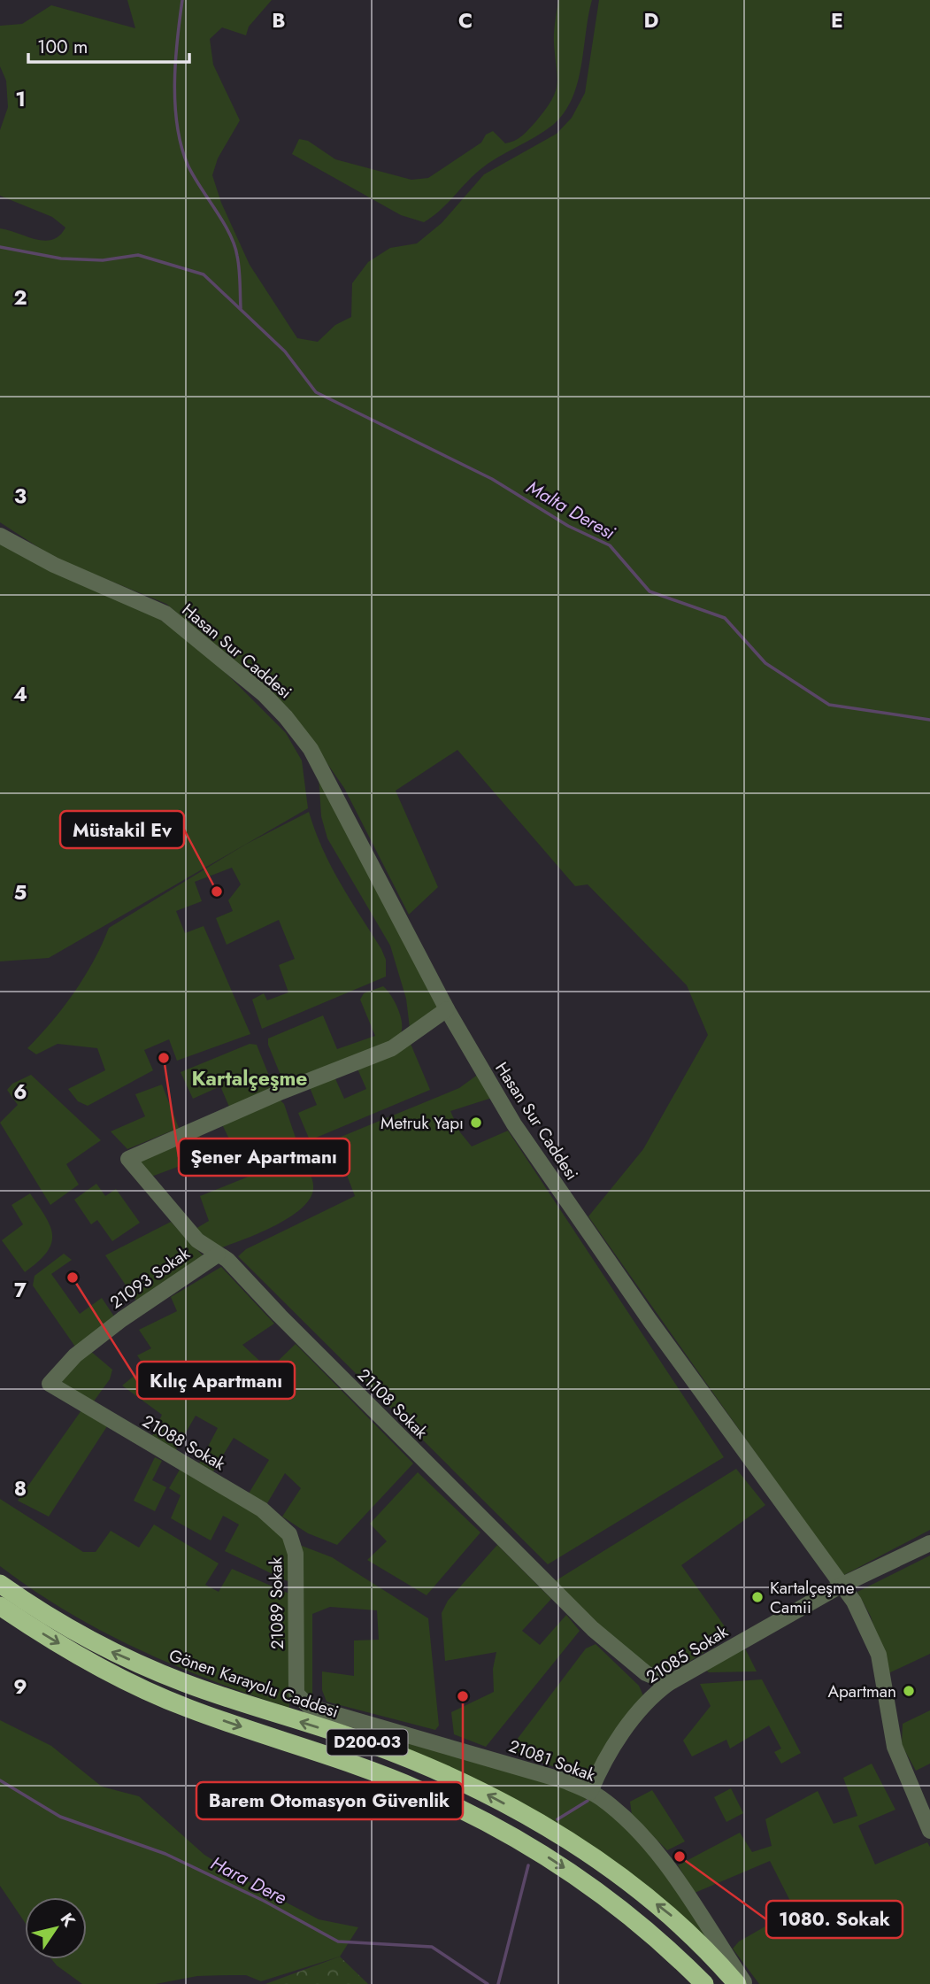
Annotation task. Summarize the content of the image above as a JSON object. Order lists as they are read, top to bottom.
{
  "streets": {
    "highway": ["Gönen Karayolu Caddesi", "D200-03"],
    "street": [
      "Hasan Sur Caddesi",
      "21093 Sokak",
      "21108 Sokak",
      "21088 Sokak",
      "21089 Sokak",
      "21085 Sokak",
      "21081 Sokak"
    ]
  },
  "crossings": [
    ["Hasan Sur Caddesi", "21108 Sokak"],
    ["Hasan Sur Caddesi", "21085 Sokak"],
    ["21093 Sokak", "21108 Sokak"],
    ["21093 Sokak", "21088 Sokak"],
    ["21108 Sokak", "21085 Sokak"],
    ["21088 Sokak", "21089 Sokak"],
    ["21089 Sokak", "21081 Sokak"],
    ["21085 Sokak", "21081 Sokak"]
  ],
  "districts": ["Kartalçeşme"],
  "water": ["Malta Deresi", "Hara Dere"],
  "places": [
    "Müstakil Ev",
    "Şener Apartmanı",
    "Metruk Yapı",
    "Kılıç Apartmanı",
    "Kartalçeşme Camii",
    "Apartman",
    "Barem Otomasyon Güvenlik",
    "1080. Sokak"
  ],
  "scale_bar": "100 m",
  "north": "top right",
  "grid": {
    "columns": [
      "B",
      "C",
      "D",
      "E"
    ],
    "rows": [
      "1",
      "2",
      "3",
      "4",
      "5",
      "6",
      "7",
      "8",
      "9"
    ]
  }
}
